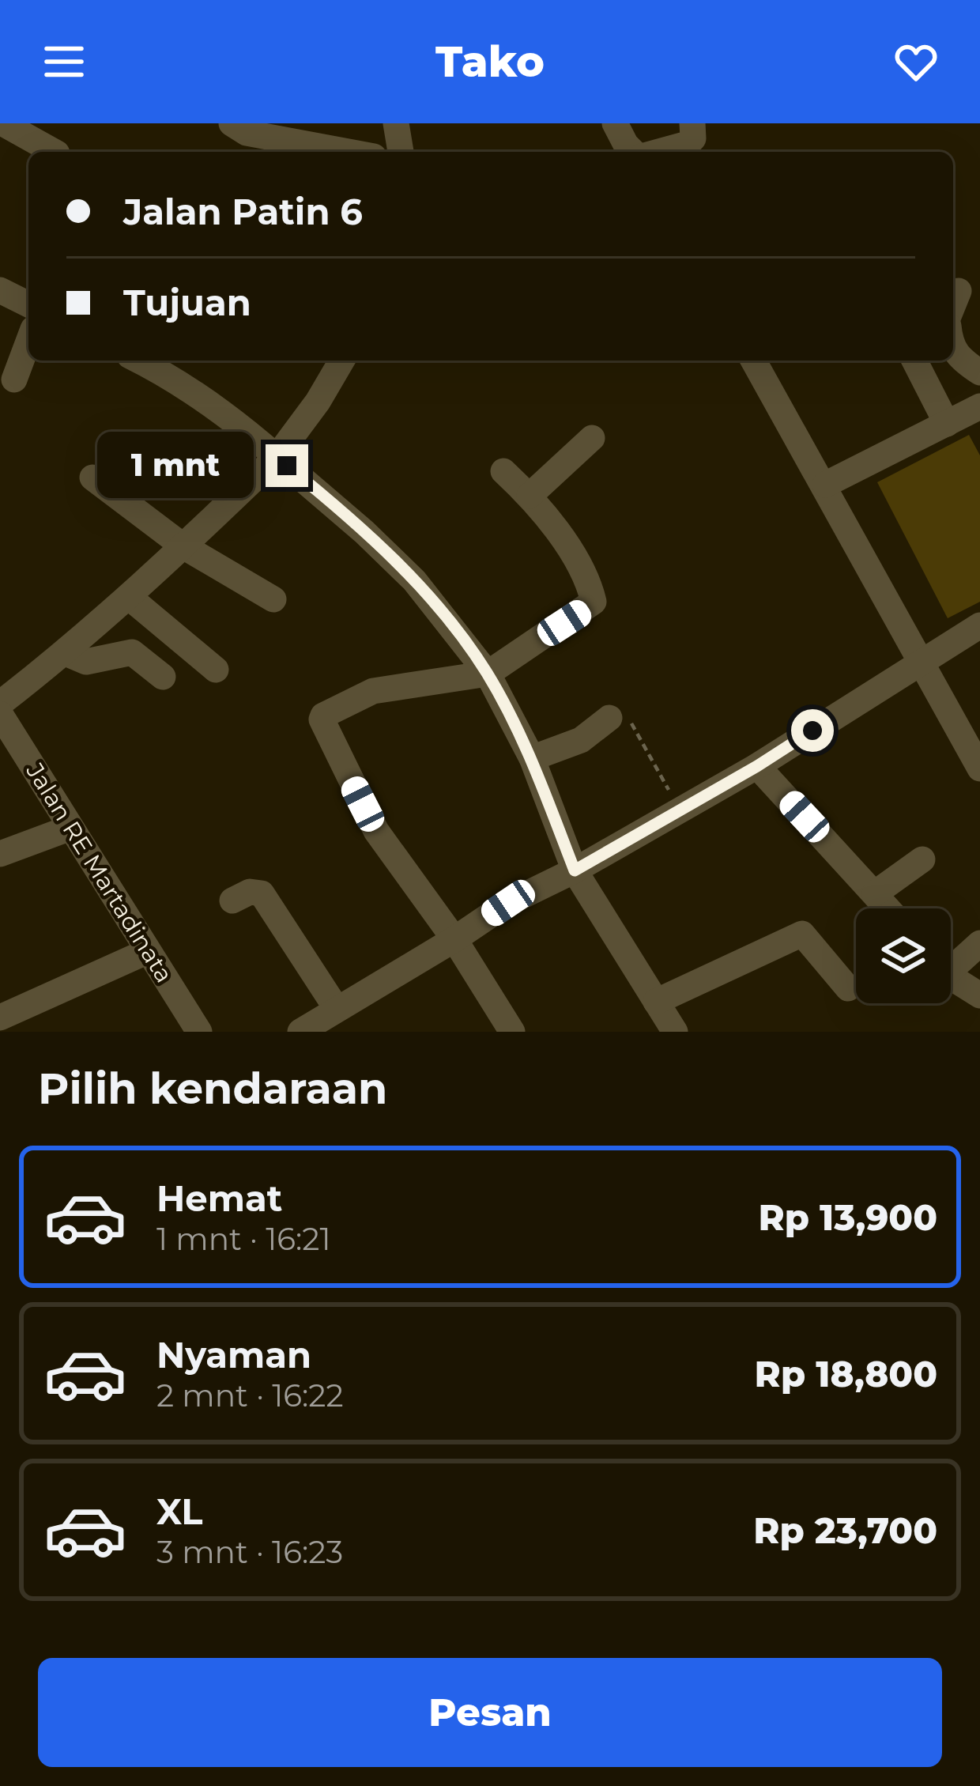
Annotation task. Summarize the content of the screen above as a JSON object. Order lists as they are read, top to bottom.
{
  "streets": {
    "street": ["Jalan RE Martadinata"]
  },
  "page": {
    "header": "Tako",
    "banner": ["Jalan Patin 6", "Tujuan"],
    "bubble": "1 mnt",
    "heading": "Pilih kendaraan",
    "list": [
      {
        "name": "Hemat",
        "note": "1 mnt · 16:21",
        "value": "Rp 13,900"
      },
      {
        "name": "Nyaman",
        "note": "2 mnt · 16:22",
        "value": "Rp 18,800"
      },
      {
        "name": "XL",
        "note": "3 mnt · 16:23",
        "value": "Rp 23,700"
      }
    ],
    "buttons": "Pesan"
  }
}
